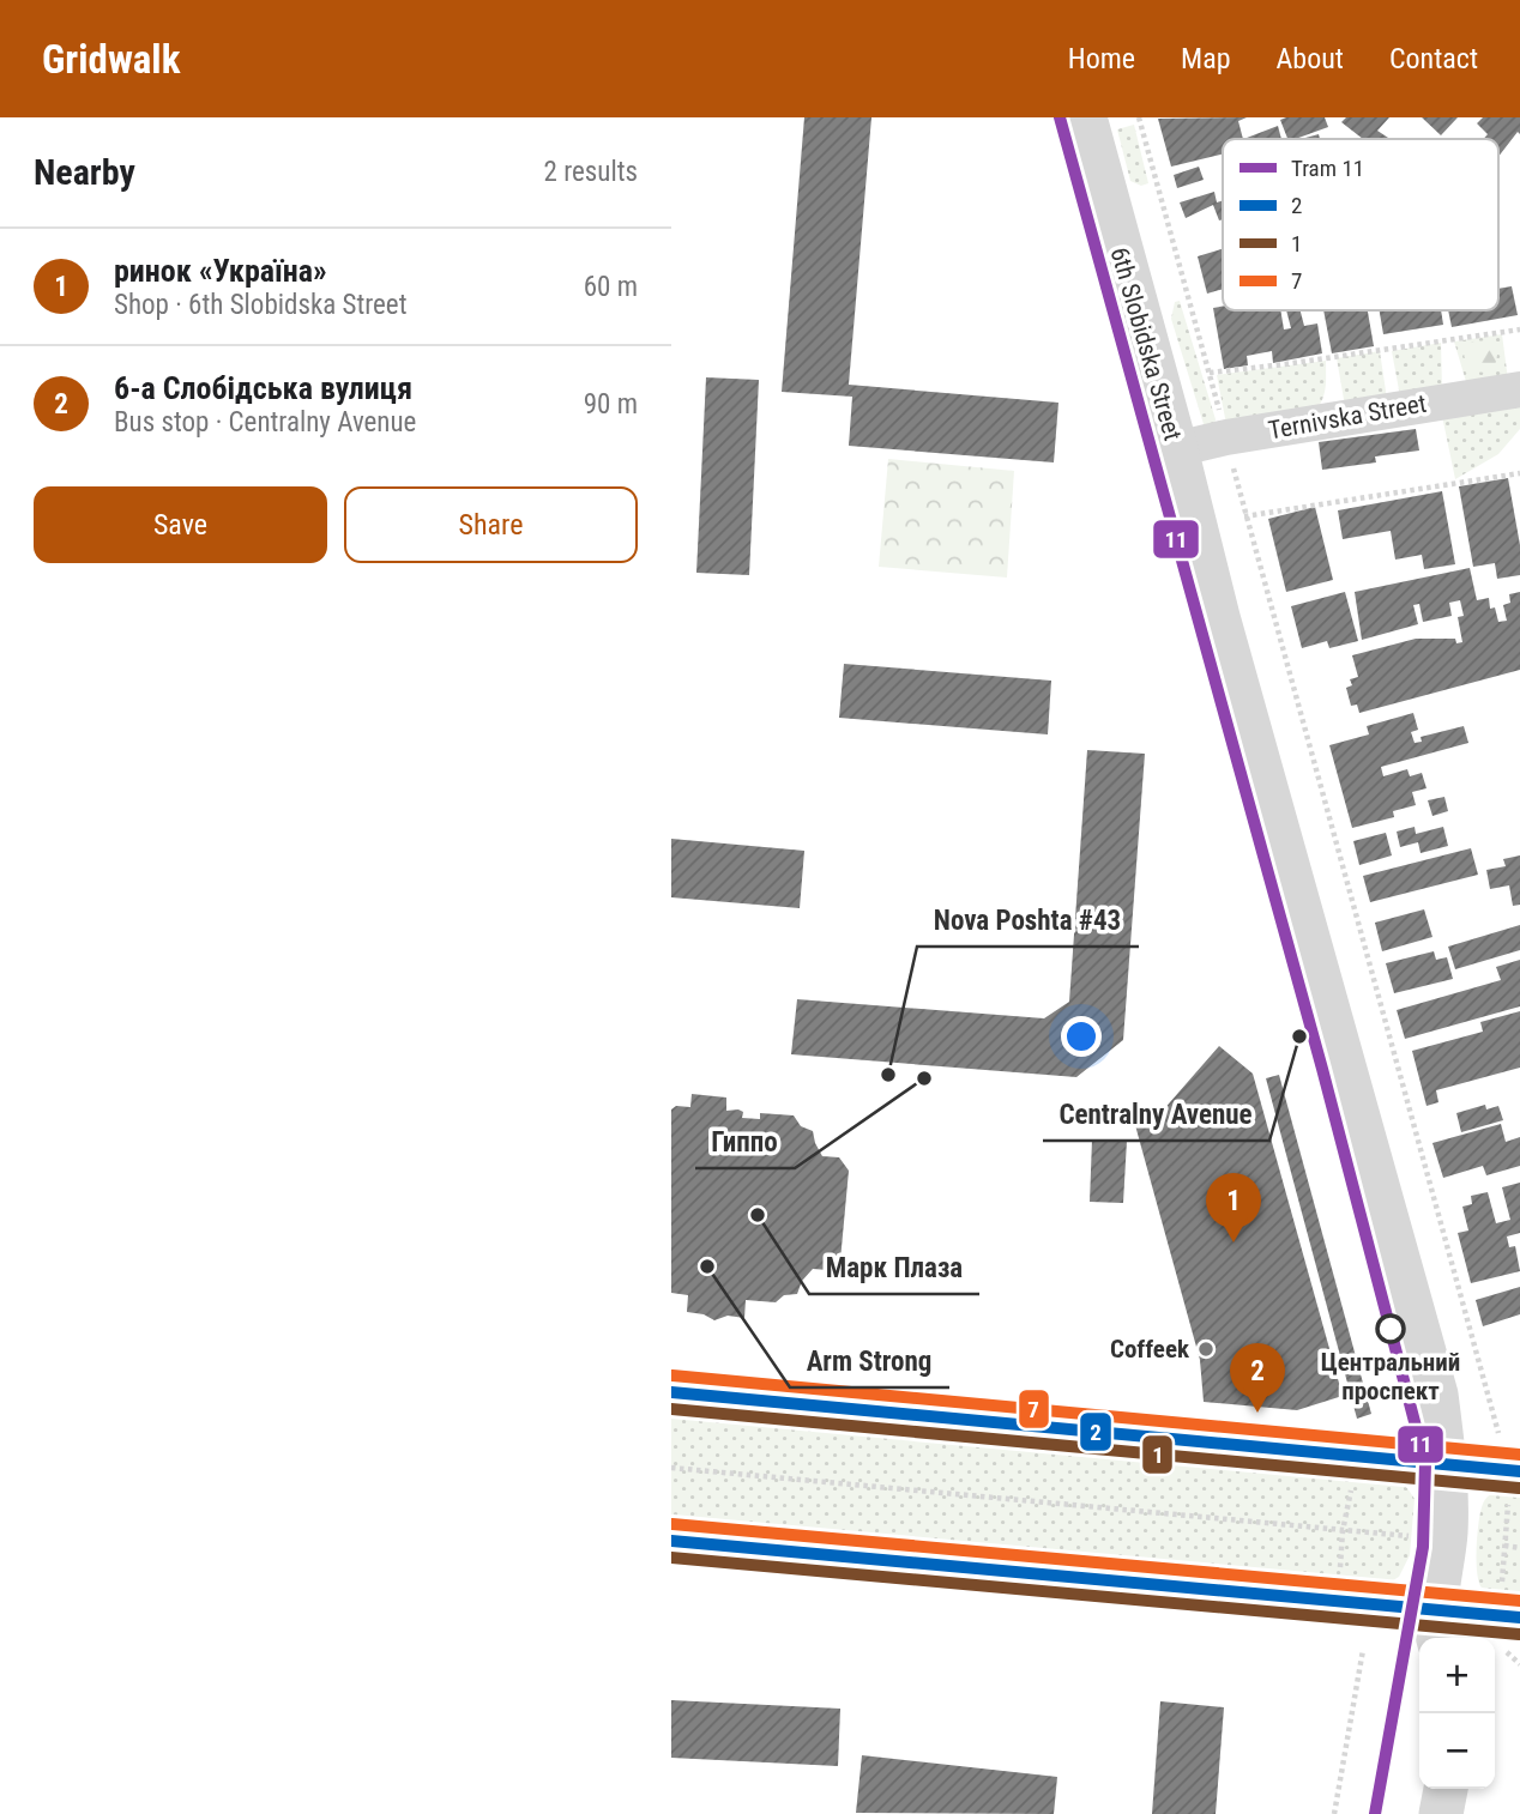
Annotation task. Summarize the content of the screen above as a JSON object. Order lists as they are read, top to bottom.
{
  "streets": {
    "street": ["6th Slobidska Street", "Ternivska Street"]
  },
  "crossings": [
    ["6th Slobidska Street", "Ternivska Street"]
  ],
  "places": [
    "Centralny Avenue",
    "Nova Poshta #43",
    "Гиппо",
    "Марк Плаза",
    "Arm Strong",
    "Центральний проспект",
    "Coffeek"
  ],
  "lines": [
    "tram line 11",
    "transit line 7",
    "transit line 2",
    "transit line 1"
  ],
  "legend": [
    "Tram 11",
    "2",
    "1",
    "7"
  ],
  "page": {
    "header": "Gridwalk",
    "nav": [
      "Home",
      "Map",
      "About",
      "Contact"
    ],
    "heading": ["Nearby", "2 results"],
    "list": [
      {
        "mark": "1",
        "name": "ринок «Україна»",
        "note": "Shop · 6th Slobidska Street",
        "value": "60 m"
      },
      {
        "mark": "2",
        "name": "6-а Слобідська вулиця",
        "note": "Bus stop · Centralny Avenue",
        "value": "90 m"
      }
    ],
    "buttons": ["Save", "Share"],
    "pins": ["1", "2"],
    "map_buttons": ["+", "−"]
  }
}
